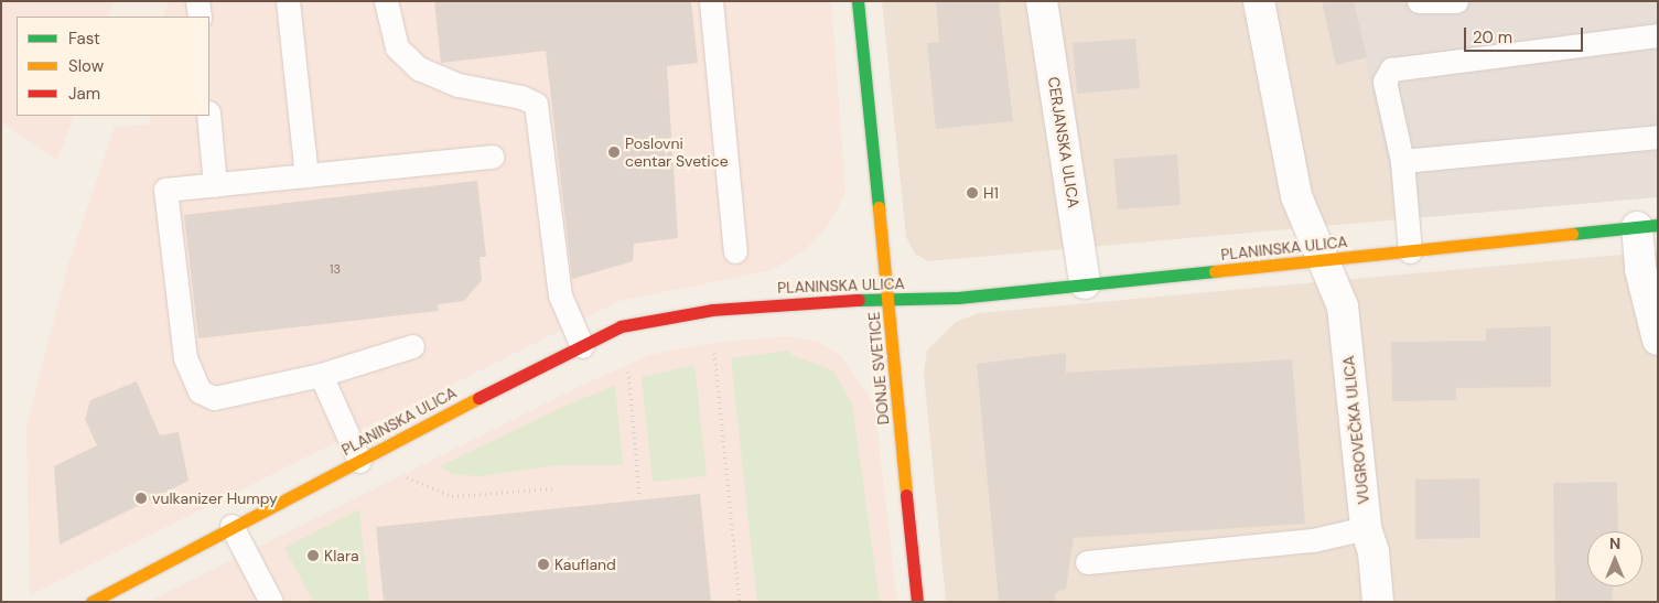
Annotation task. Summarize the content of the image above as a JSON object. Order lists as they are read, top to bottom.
{
  "streets": {
    "street": [
      "CERJANSKA ULICA",
      "PLANINSKA ULICA",
      "DONJE SVETICE",
      "VUGROVEČKA ULICA"
    ]
  },
  "crossings": [
    ["CERJANSKA ULICA", "PLANINSKA ULICA"],
    ["PLANINSKA ULICA", "DONJE SVETICE"],
    ["PLANINSKA ULICA", "VUGROVEČKA ULICA"]
  ],
  "places": [
    "Poslovni centar Svetice",
    "H1",
    "vulkanizer Humpy",
    "Klara",
    "Kaufland"
  ],
  "house_numbers": ["13"],
  "legend": ["Fast", "Slow", "Jam"],
  "scale_bar": "20 m",
  "north": "top"
}
